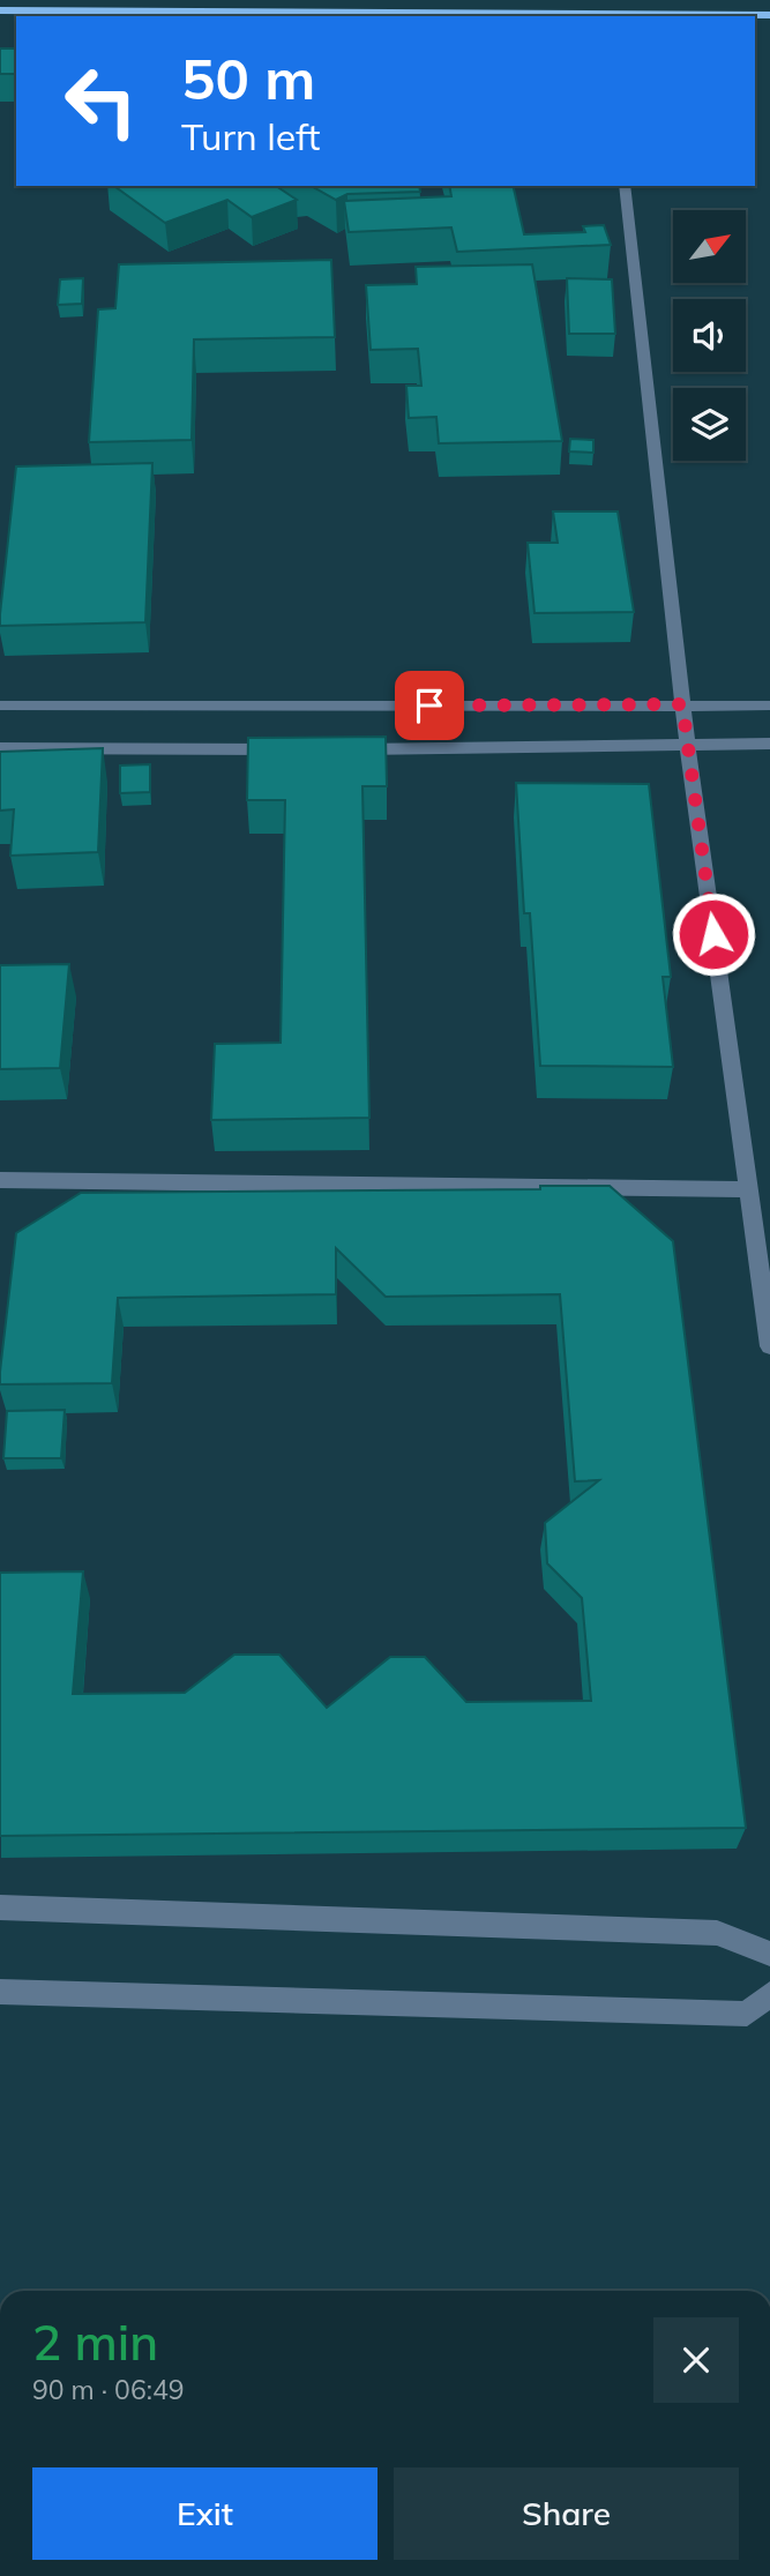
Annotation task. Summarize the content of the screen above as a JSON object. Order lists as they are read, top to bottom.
{
  "north": "top right",
  "page": {
    "turn": ["50 m", "Turn left"],
    "heading": ["2 min", "90 m · 06:49"],
    "buttons": ["Exit", "Share"]
  }
}
